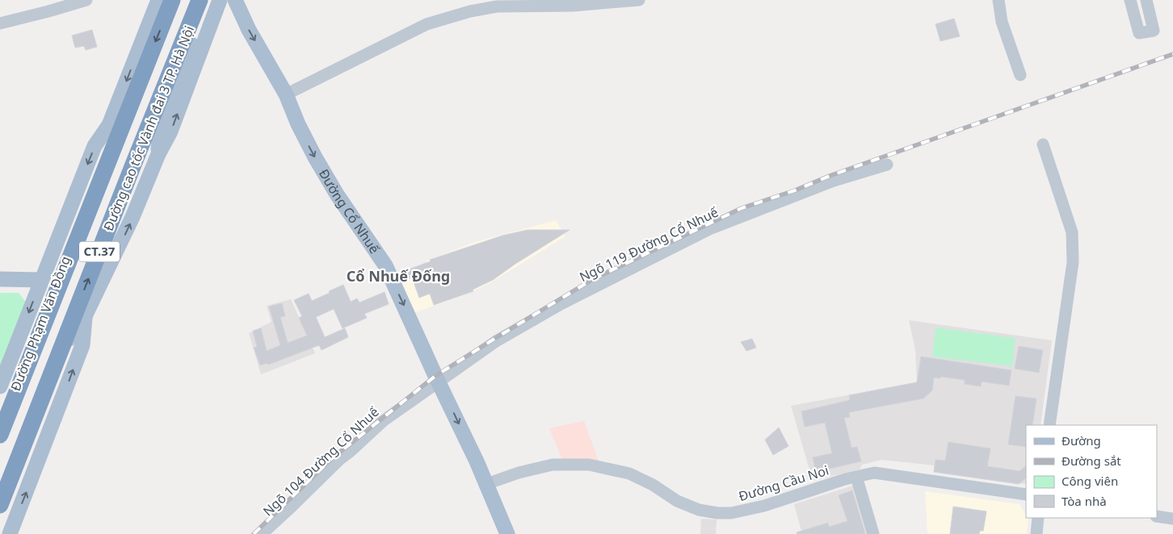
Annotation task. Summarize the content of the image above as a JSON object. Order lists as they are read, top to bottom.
{
  "streets": {
    "highway": ["Đường cao tốc Vành đai 3 TP. Hà Nội", "CT.37"],
    "main road": ["Đường Cổ Nhuế", "Đường Phạm Văn Đồng"],
    "street": ["Ngõ 119 Đường Cổ Nhuế", "Ngõ 104 Đường Cổ Nhuế", "Đường Cầu Noi"]
  },
  "crossings": [
    ["Đường Cổ Nhuế", "Ngõ 119 Đường Cổ Nhuế"],
    ["Đường Cổ Nhuế", "Ngõ 104 Đường Cổ Nhuế"],
    ["Đường Cổ Nhuế", "Đường Cầu Noi"],
    ["Ngõ 119 Đường Cổ Nhuế", "Ngõ 104 Đường Cổ Nhuế"]
  ],
  "one_way": ["Đường Cổ Nhuế"],
  "districts": ["Cổ Nhuế Đống"],
  "legend": [
    "Đường",
    "Đường sắt",
    "Công viên",
    "Tòa nhà"
  ]
}
